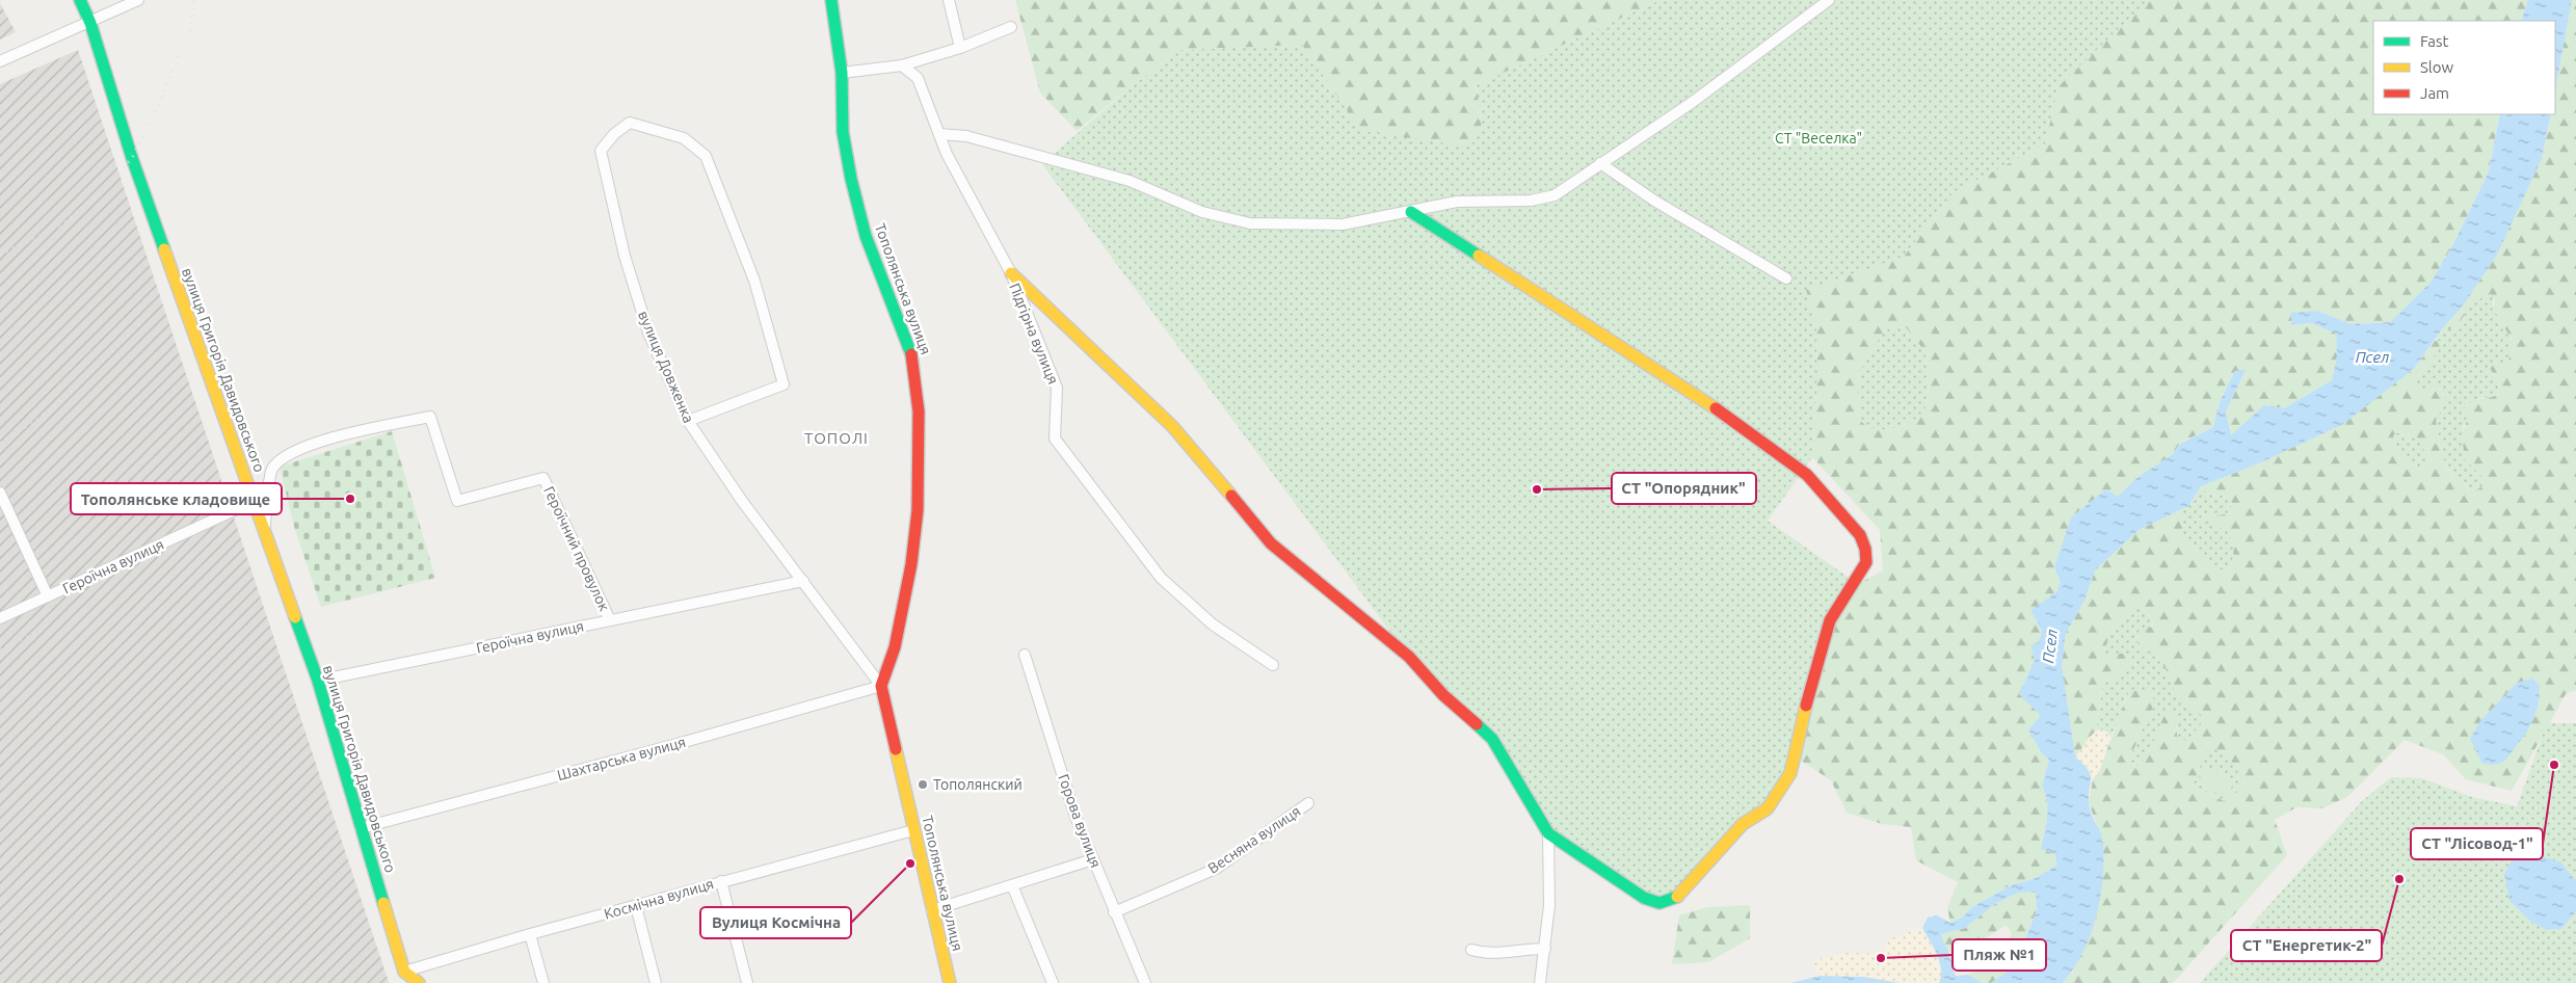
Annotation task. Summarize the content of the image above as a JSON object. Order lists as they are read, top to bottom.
{
  "streets": {
    "street": [
      "Тополянська вулиця",
      "Підгірна вулиця",
      "вулиця Довженка",
      "вулиця Григорія Давидовського",
      "Героїчний провулок",
      "Героїчна вулиця",
      "Шахтарська вулиця",
      "Горова вулиця",
      "Весняна вулиця",
      "Космічна вулиця"
    ]
  },
  "crossings": [
    ["Тополянська вулиця", "вулиця Довженка"],
    ["Тополянська вулиця", "Шахтарська вулиця"],
    ["Тополянська вулиця", "Космічна вулиця"],
    ["вулиця Довженка", "Героїчна вулиця"],
    ["вулиця Довженка", "Шахтарська вулиця"],
    ["вулиця Григорія Давидовського", "Героїчний провулок"],
    ["вулиця Григорія Давидовського", "Героїчна вулиця"],
    ["вулиця Григорія Давидовського", "Шахтарська вулиця"],
    ["вулиця Григорія Давидовського", "Космічна вулиця"],
    ["Героїчний провулок", "Героїчна вулиця"],
    ["Горова вулиця", "Весняна вулиця"]
  ],
  "districts": ["ТОПОЛІ"],
  "water": ["Псел"],
  "parks": ["СТ \"Веселка\""],
  "places": [
    "СТ \"Опорядник\"",
    "Тополянське кладовище",
    "СТ \"Лісовод-1\"",
    "Тополянский",
    "Вулиця Космічна",
    "СТ \"Енергетик-2\"",
    "Пляж №1"
  ],
  "legend": ["Fast", "Slow", "Jam"]
}
